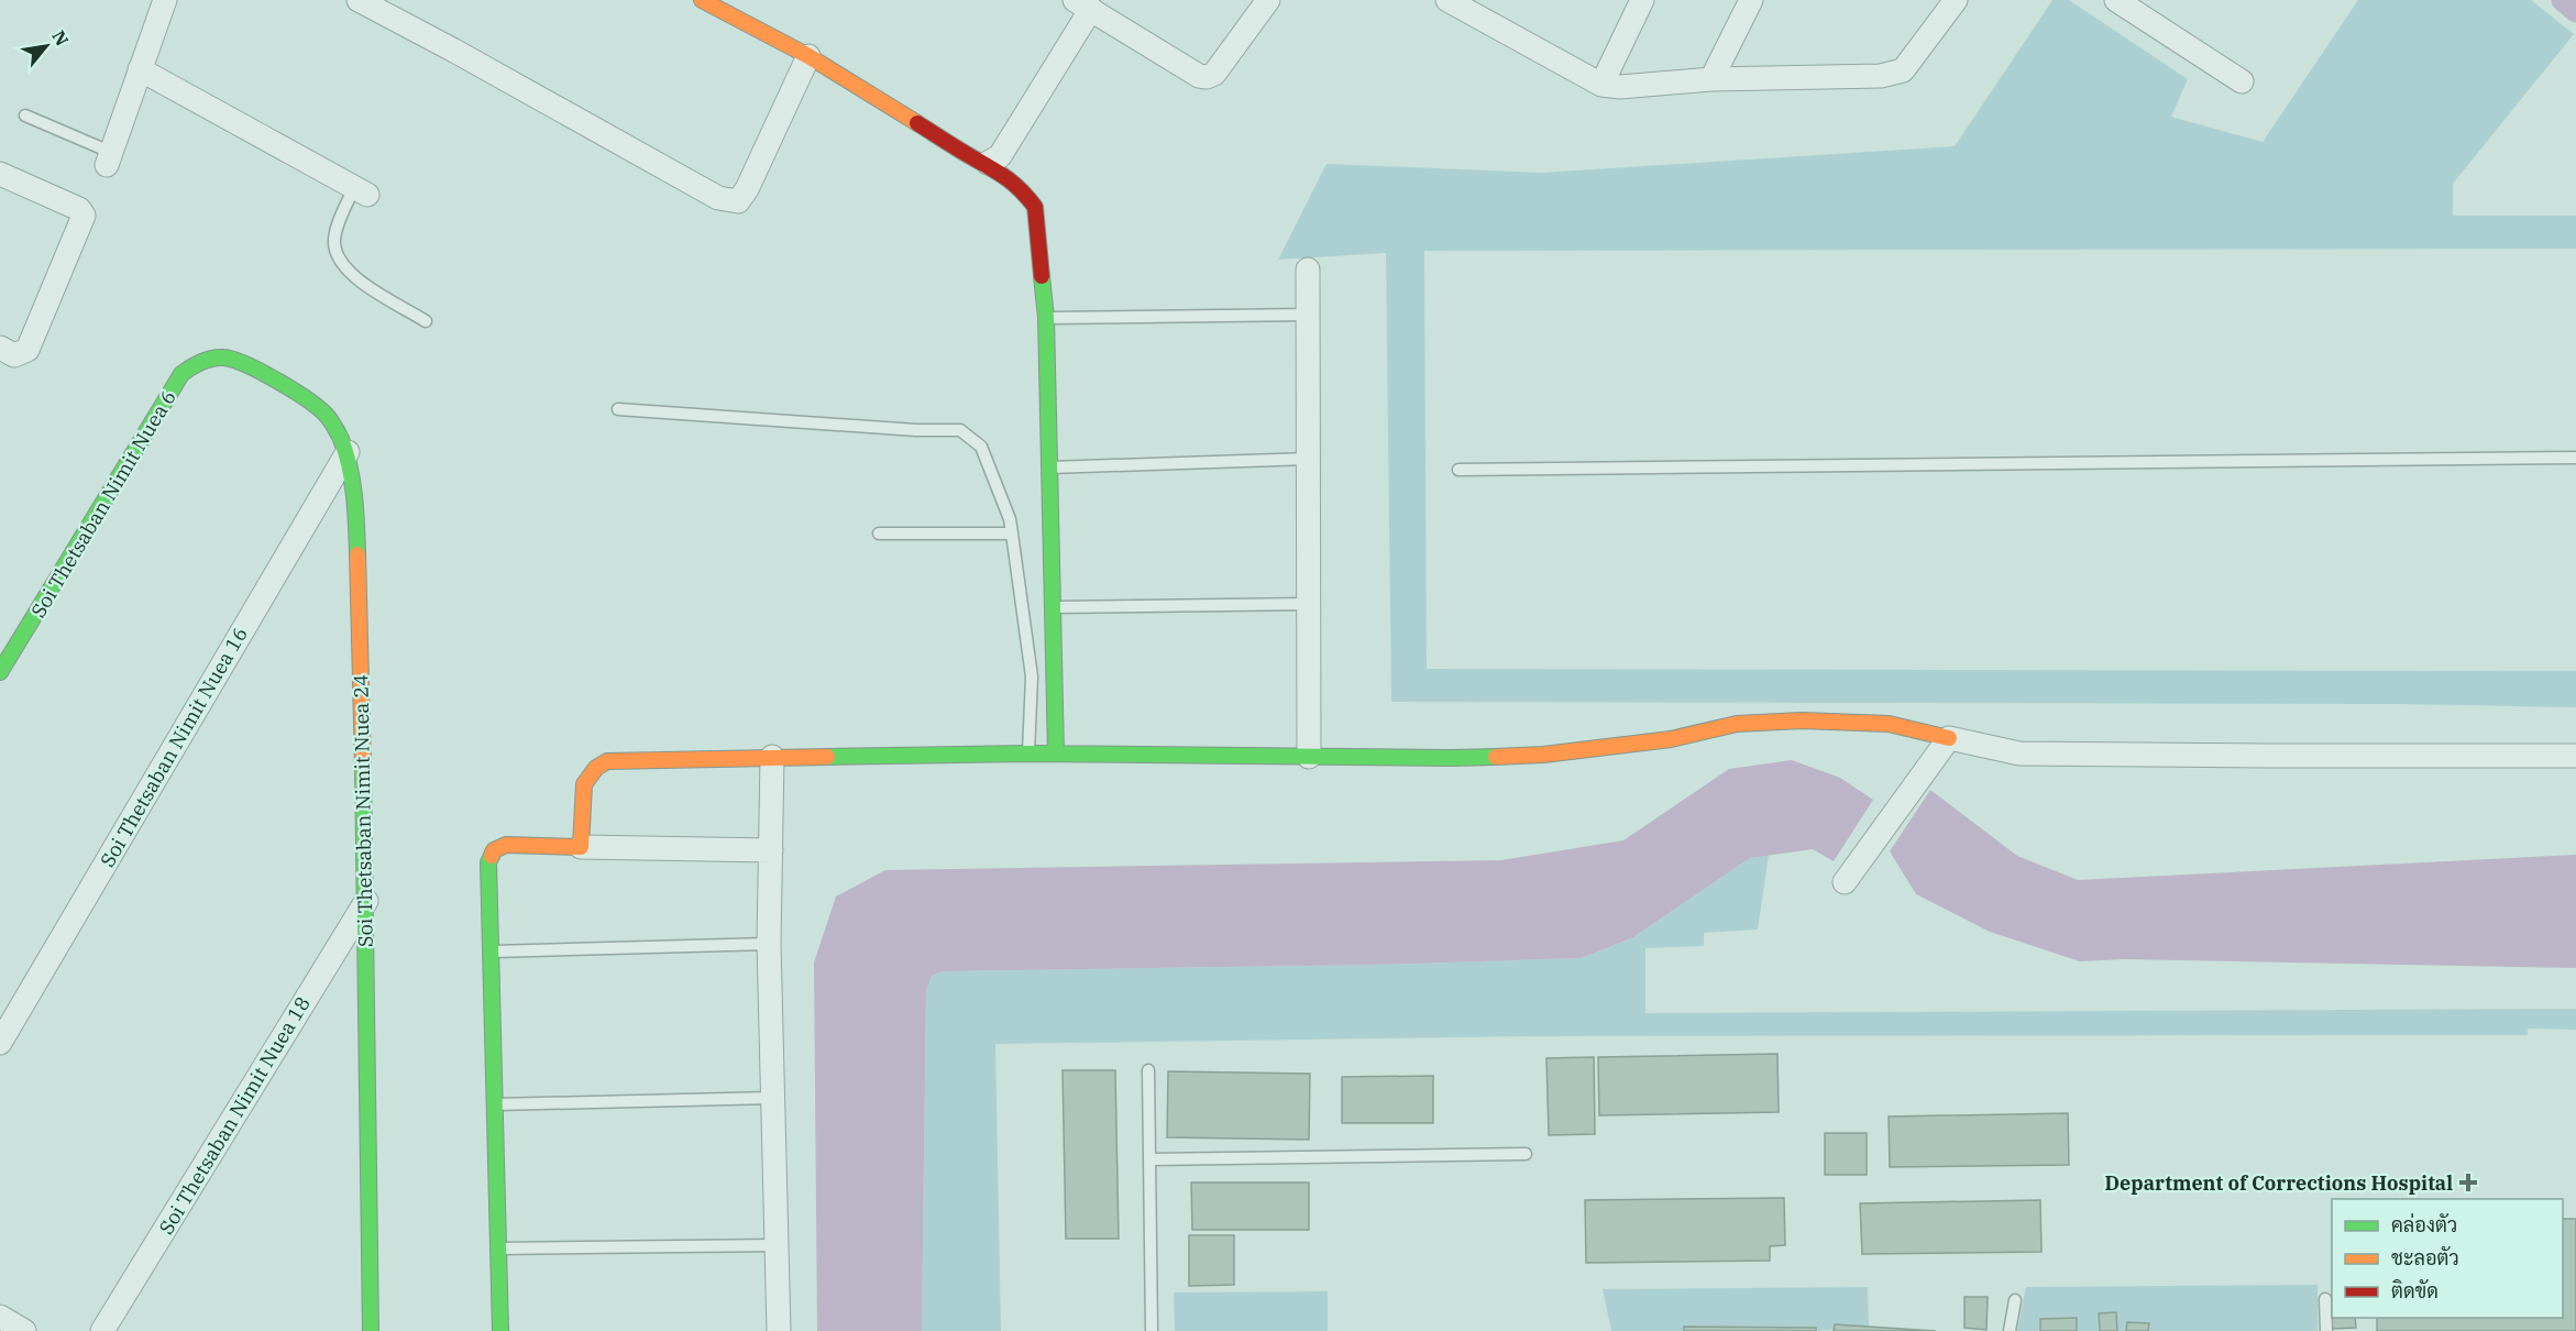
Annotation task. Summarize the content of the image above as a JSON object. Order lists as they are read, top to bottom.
{
  "streets": {
    "street": [
      "Soi Thetsaban Nimit Nuea 6",
      "Soi Thetsaban Nimit Nuea 16",
      "Soi Thetsaban Nimit Nuea 24",
      "Soi Thetsaban Nimit Nuea 18"
    ]
  },
  "crossings": [
    ["Soi Thetsaban Nimit Nuea 6", "Soi Thetsaban Nimit Nuea 24"],
    ["Soi Thetsaban Nimit Nuea 16", "Soi Thetsaban Nimit Nuea 24"],
    ["Soi Thetsaban Nimit Nuea 24", "Soi Thetsaban Nimit Nuea 18"]
  ],
  "places": {
    "health": ["Department of Corrections Hospital"]
  },
  "legend": ["คล่องตัว", "ชะลอตัว", "ติดขัด"],
  "north": "top right"
}
